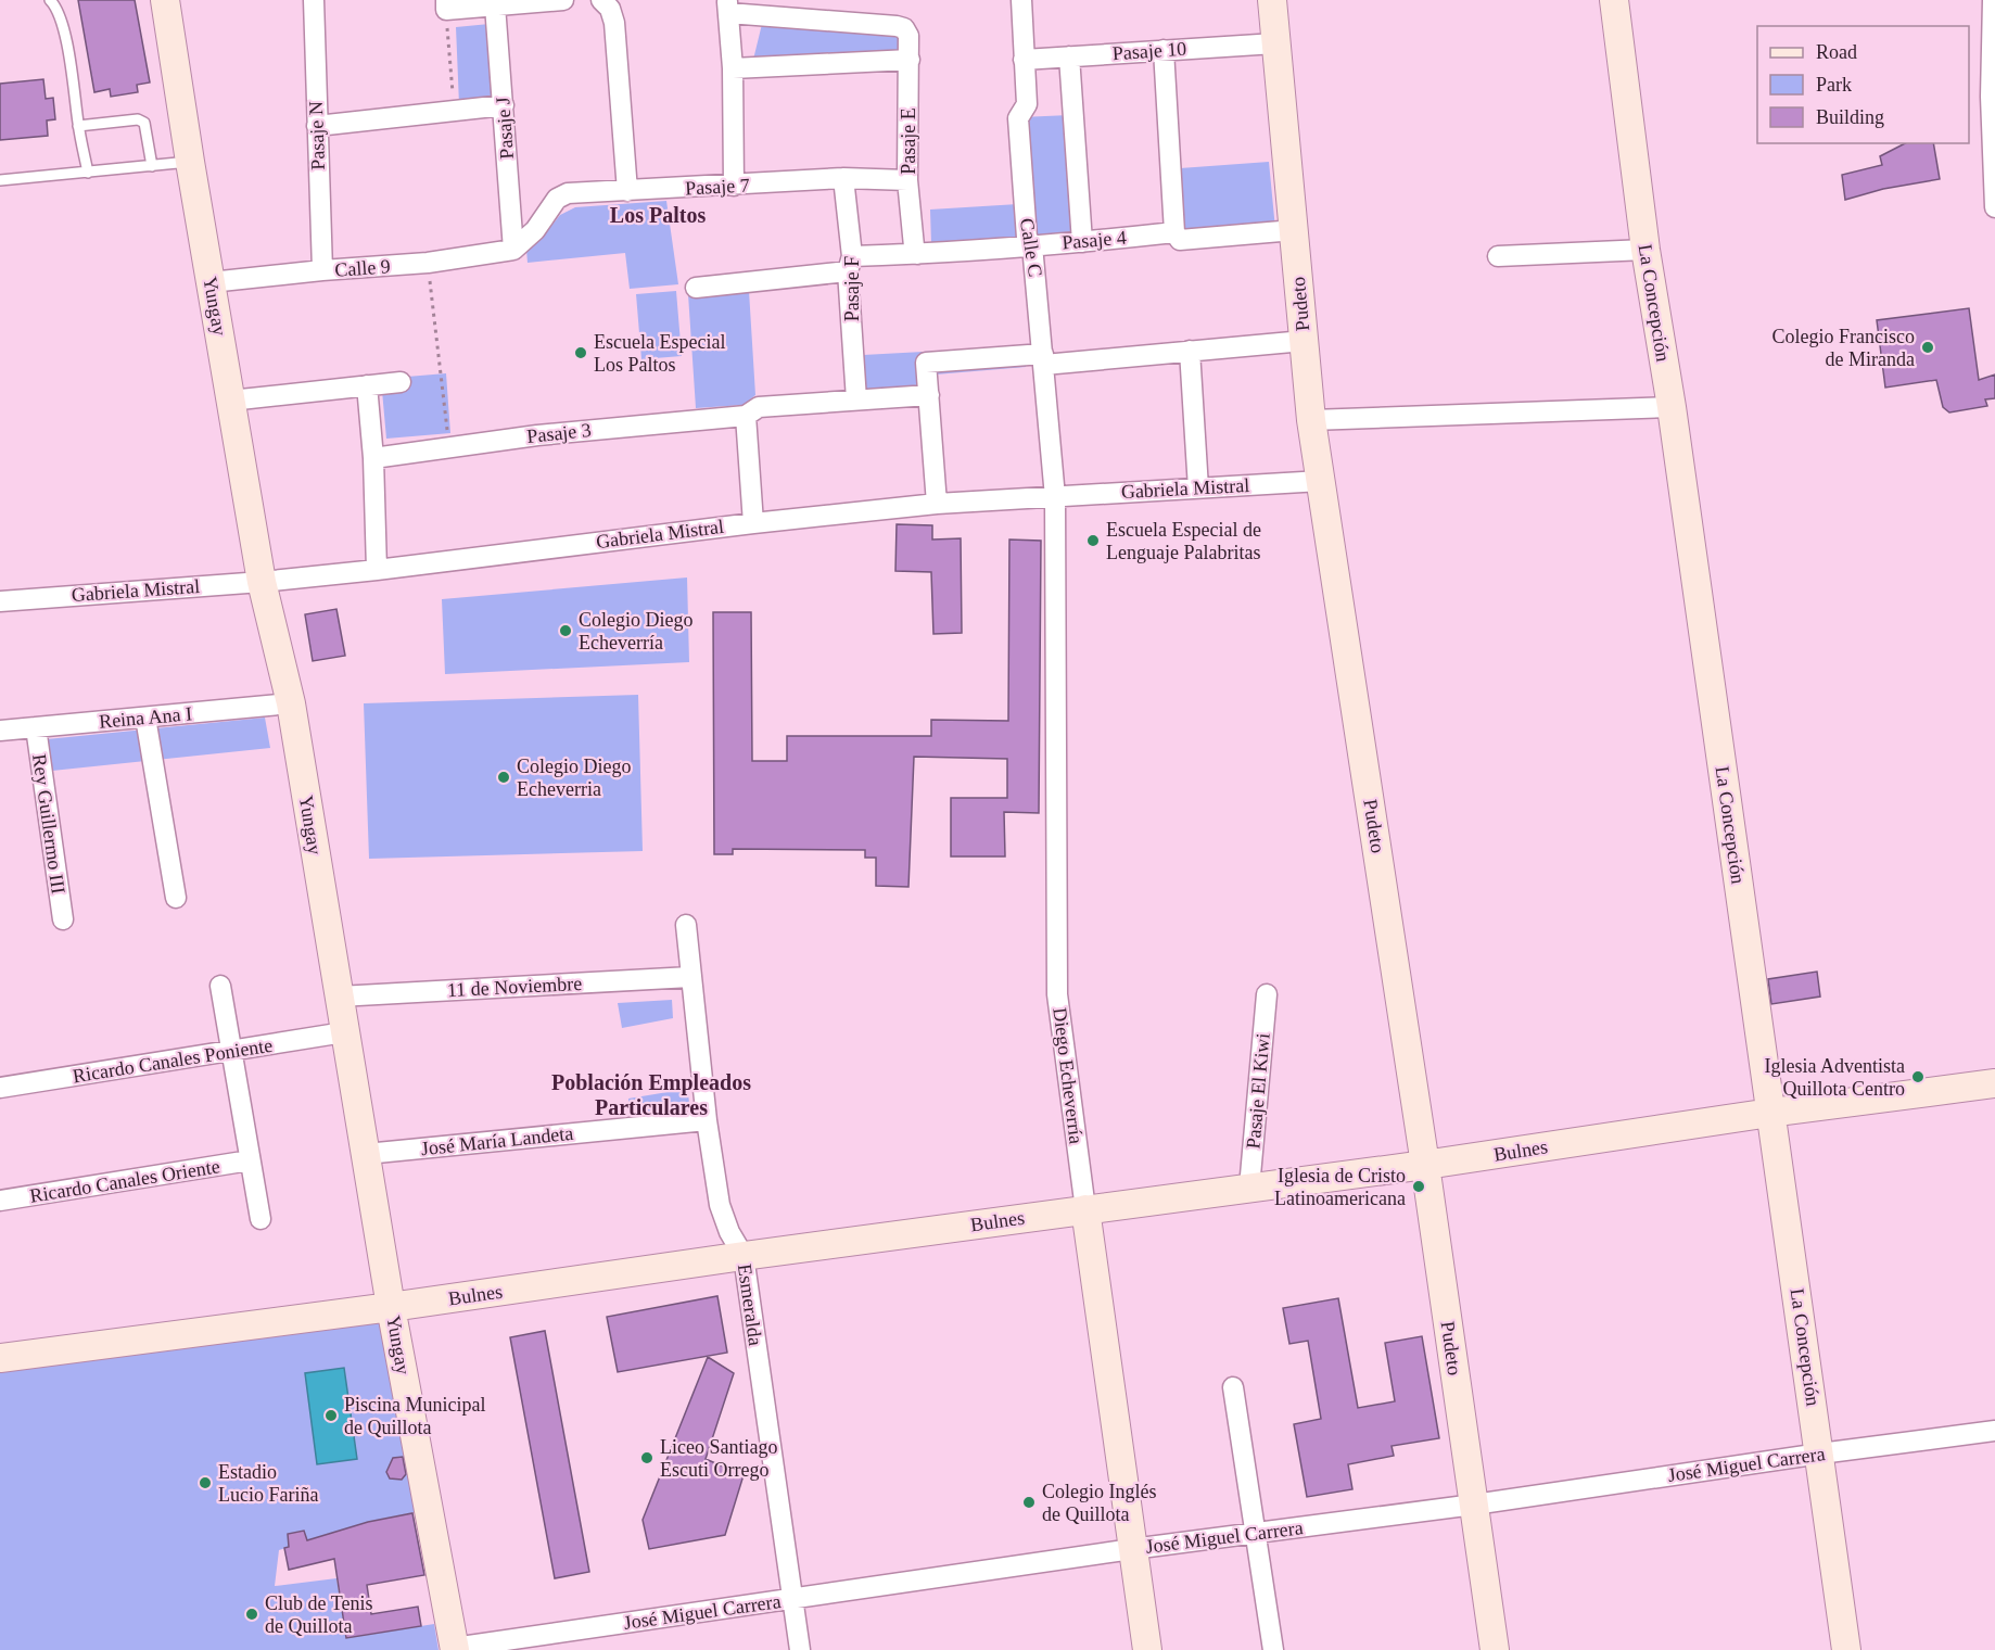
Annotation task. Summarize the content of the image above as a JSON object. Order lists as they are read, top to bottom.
{
  "streets": {
    "street": [
      "Pasaje 10",
      "Pasaje J",
      "Pasaje N",
      "Pasaje E",
      "Pasaje 7",
      "Pasaje 4",
      "Calle C",
      "Calle 9",
      "Pasaje F",
      "La Concepción",
      "Pudeto",
      "Yungay",
      "Pasaje 3",
      "Gabriela Mistral",
      "Reina Ana I",
      "Rey Guillermo III",
      "11 de Noviembre",
      "Ricardo Canales Poniente",
      "Diego Echeverría",
      "Pasaje El Kiwi",
      "José María Landeta",
      "Bulnes",
      "Ricardo Canales Oriente",
      "Esmeralda",
      "José Miguel Carrera"
    ]
  },
  "crossings": [
    ["Pasaje 10", "Calle C"],
    ["Pasaje 10", "Pudeto"],
    ["Pasaje J", "Pasaje 7"],
    ["Pasaje J", "Calle 9"],
    ["Pasaje N", "Calle 9"],
    ["Pasaje E", "Pasaje 7"],
    ["Pasaje E", "Pasaje 4"],
    ["Pasaje 7", "Calle 9"],
    ["Pasaje 7", "Pasaje F"],
    ["Pasaje 4", "Calle C"],
    ["Pasaje 4", "Pasaje F"],
    ["Pasaje 4", "Pudeto"],
    ["Calle C", "Gabriela Mistral"],
    ["Calle C", "Diego Echeverría"],
    ["Calle 9", "Yungay"],
    ["Pasaje F", "Pasaje 3"],
    ["La Concepción", "Bulnes"],
    ["La Concepción", "José Miguel Carrera"],
    ["Pudeto", "Gabriela Mistral"],
    ["Pudeto", "Bulnes"],
    ["Pudeto", "José Miguel Carrera"],
    ["Yungay", "Gabriela Mistral"],
    ["Yungay", "Reina Ana I"],
    ["Yungay", "11 de Noviembre"],
    ["Yungay", "Ricardo Canales Poniente"],
    ["Yungay", "José María Landeta"],
    ["Yungay", "Bulnes"],
    ["Yungay", "José Miguel Carrera"],
    ["Gabriela Mistral", "Diego Echeverría"],
    ["Reina Ana I", "Rey Guillermo III"],
    ["11 de Noviembre", "Esmeralda"],
    ["Diego Echeverría", "Bulnes"],
    ["Diego Echeverría", "José Miguel Carrera"],
    ["Pasaje El Kiwi", "Bulnes"],
    ["José María Landeta", "Esmeralda"],
    ["Bulnes", "Esmeralda"],
    ["Esmeralda", "José Miguel Carrera"]
  ],
  "districts": ["Los Paltos", "Población Empleados Particulares"],
  "places": [
    "Colegio Francisco de Miranda",
    "Escuela Especial Los Paltos",
    "Escuela Especial de Lenguaje Palabritas",
    "Colegio Diego Echeverría",
    "Colegio Diego Echeverria",
    "Iglesia Adventista Quillota Centro",
    "Iglesia de Cristo Latinoamericana",
    "Piscina Municipal de Quillota",
    "Liceo Santiago Escuti Orrego",
    "Estadio Lucio Fariña",
    "Colegio Inglés de Quillota",
    "Club de Tenis de Quillota"
  ],
  "legend": ["Road", "Park", "Building"]
}
